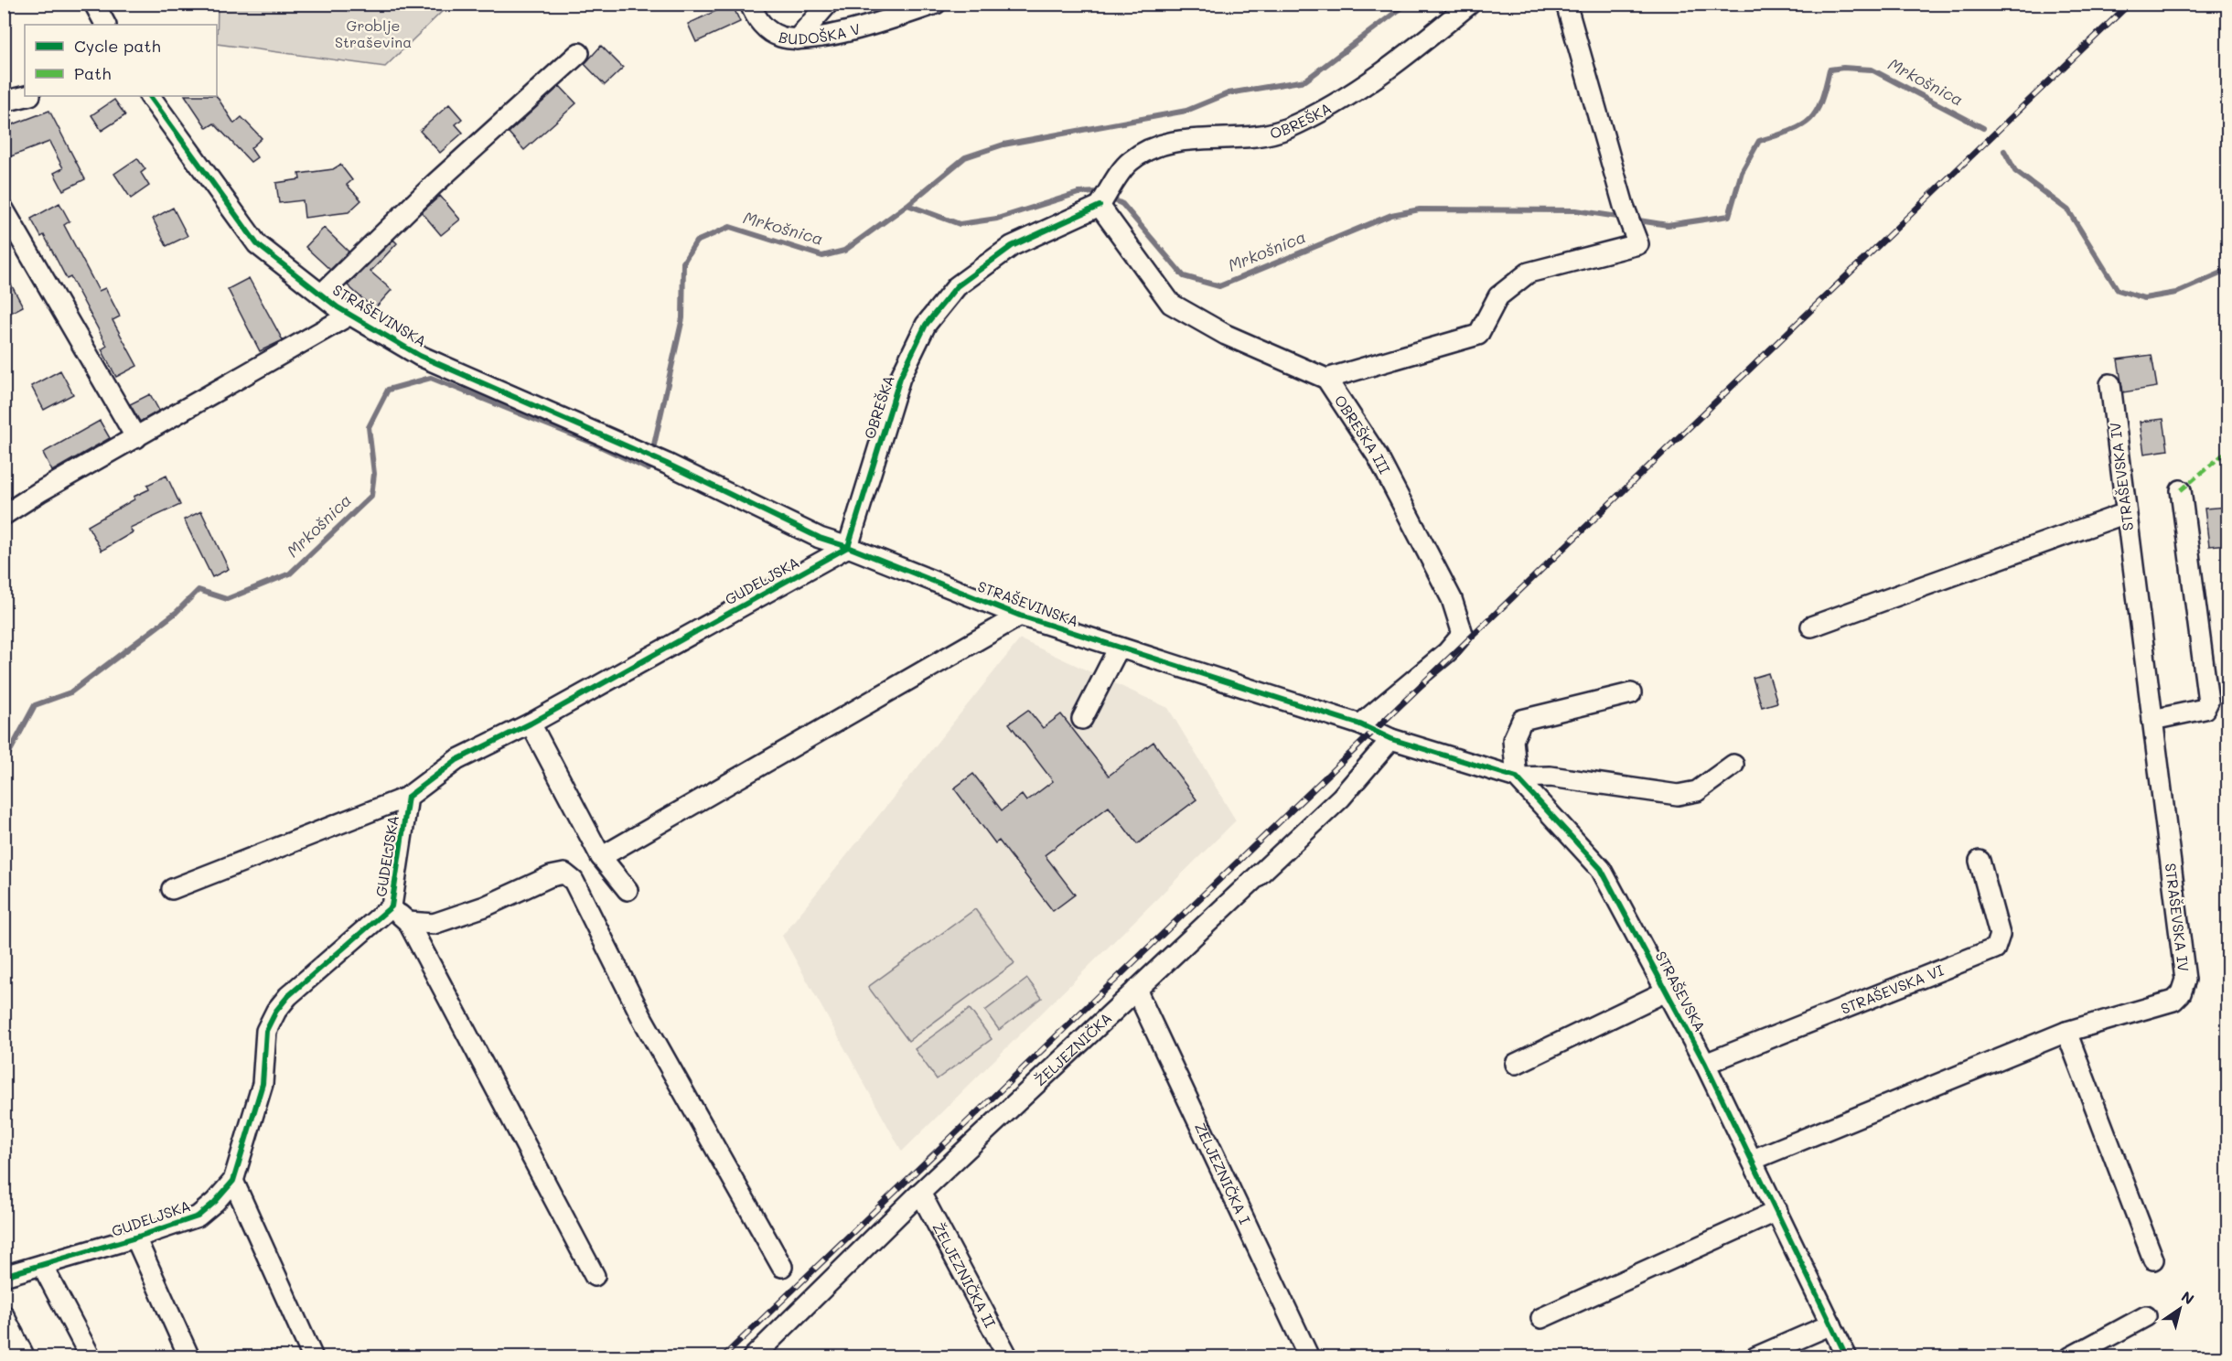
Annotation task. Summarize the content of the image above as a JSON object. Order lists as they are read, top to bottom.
{
  "streets": {
    "street": [
      "BUDOŠKA V",
      "OBREŠKA",
      "STRAŠEVINSKA",
      "OBREŠKA III",
      "STRAŠEVSKA IV",
      "GUDELJSKA",
      "STRAŠEVSKA VI",
      "STRAŠEVSKA",
      "ŽELJEZNIČKA",
      "ŽELJEZNIČKA I",
      "ŽELJEZNIČKA II"
    ]
  },
  "crossings": [
    ["OBREŠKA", "STRAŠEVINSKA"],
    ["OBREŠKA", "OBREŠKA III"],
    ["OBREŠKA", "GUDELJSKA"],
    ["STRAŠEVINSKA", "OBREŠKA III"],
    ["STRAŠEVINSKA", "GUDELJSKA"],
    ["STRAŠEVINSKA", "ŽELJEZNIČKA"],
    ["STRAŠEVSKA IV", "STRAŠEVSKA"],
    ["STRAŠEVSKA VI", "STRAŠEVSKA"],
    ["ŽELJEZNIČKA", "ŽELJEZNIČKA I"],
    ["ŽELJEZNIČKA", "ŽELJEZNIČKA II"]
  ],
  "water": ["Mrkošnica"],
  "parks": ["Groblje Straševina"],
  "legend": ["Cycle path", "Path"],
  "north": "top right"
}
